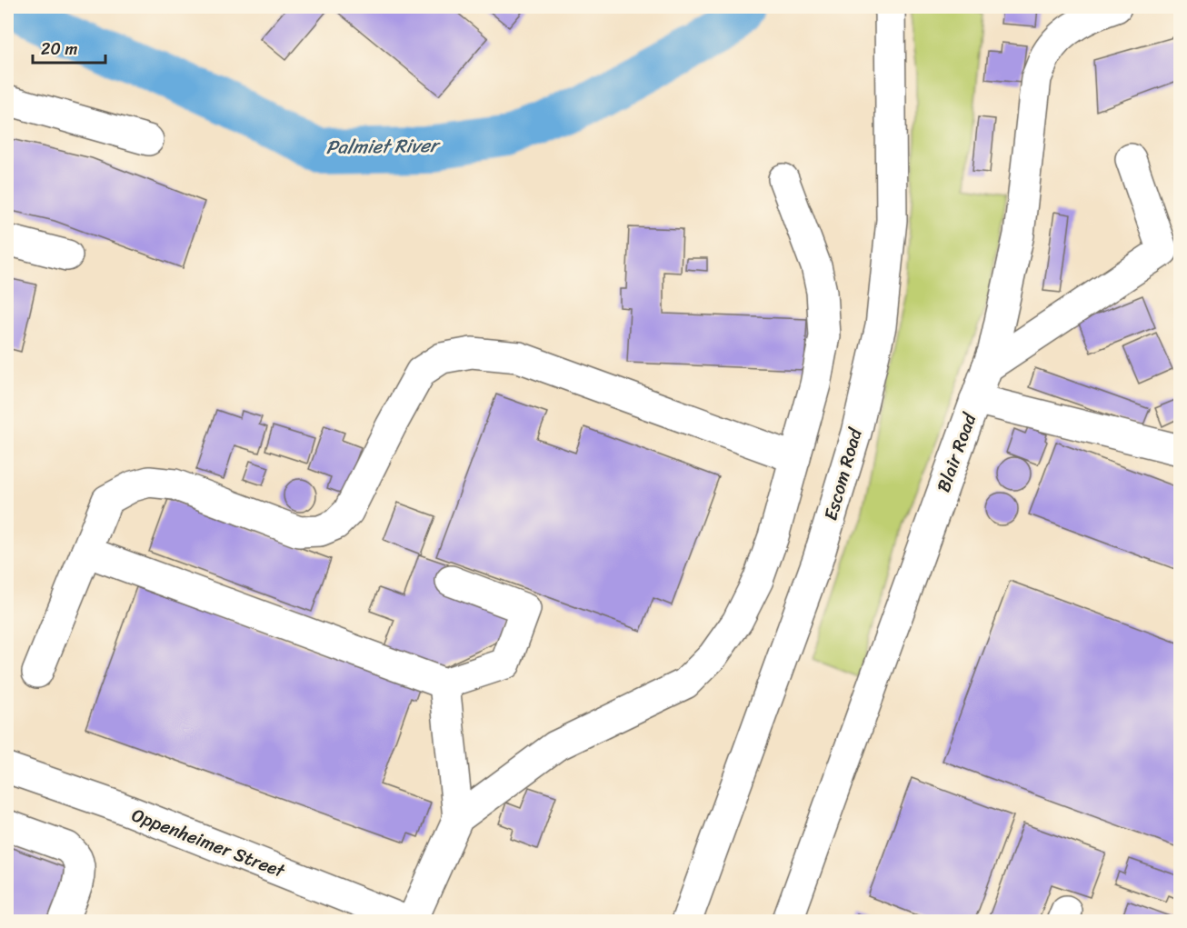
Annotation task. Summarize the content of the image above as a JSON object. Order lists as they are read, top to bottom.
{
  "streets": {
    "street": ["Blair Road", "Escom Road", "Oppenheimer Street"]
  },
  "water": ["Palmiet River"],
  "scale_bar": "20 m"
}
